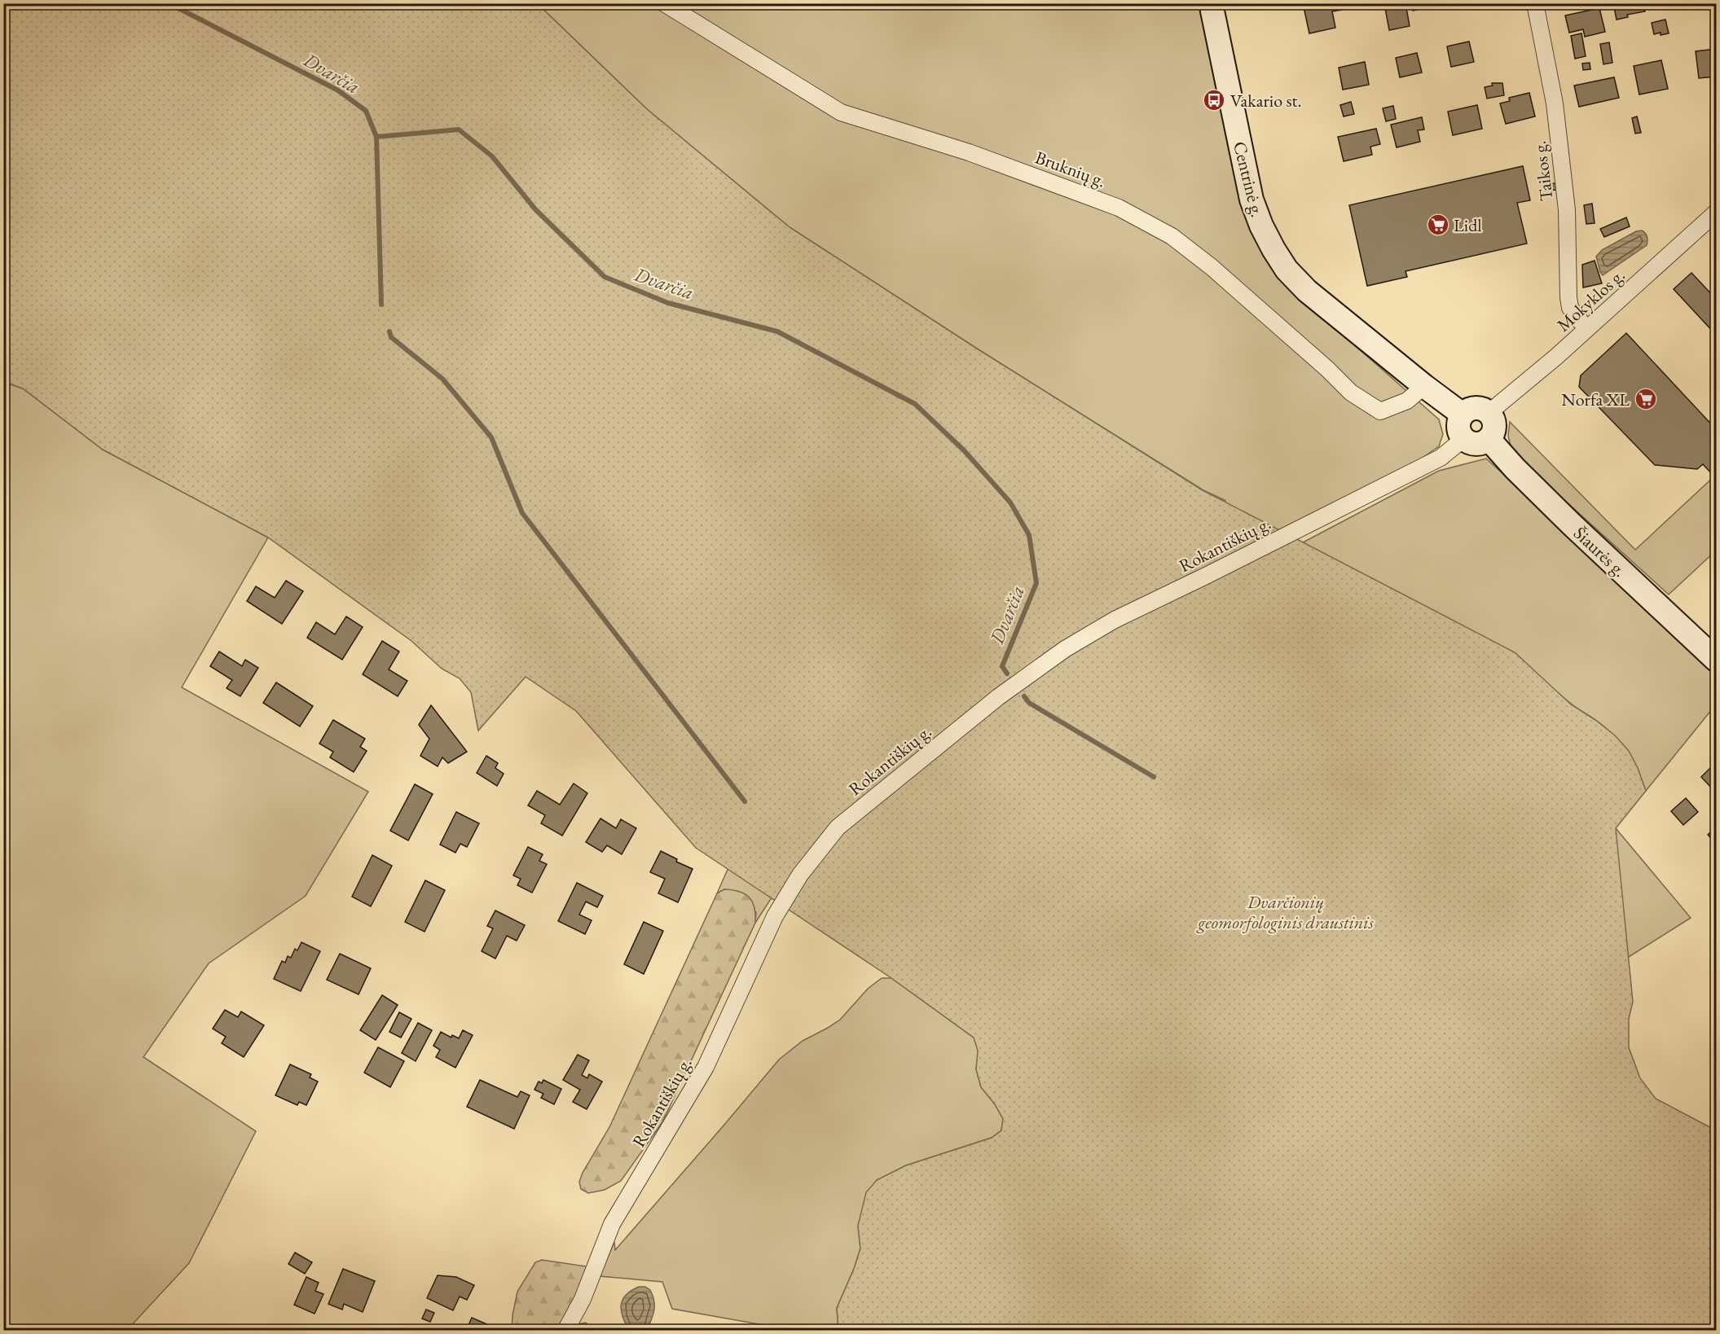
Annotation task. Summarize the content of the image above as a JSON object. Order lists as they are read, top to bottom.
{
  "streets": {
    "main road": ["Centrinė g.", "Šiaurės g."],
    "street": [
      "Bruknių g.",
      "Taikos g.",
      "Mokyklos g.",
      "Rokantiškių g."
    ]
  },
  "crossings": [
    ["Bruknių g.", "Centrinė g."],
    ["Taikos g.", "Mokyklos g."],
    ["Centrinė g.", "Mokyklos g."],
    ["Centrinė g.", "Rokantiškių g."],
    ["Centrinė g.", "Šiaurės g."],
    ["Mokyklos g.", "Rokantiškių g."],
    ["Mokyklos g.", "Šiaurės g."],
    ["Rokantiškių g.", "Šiaurės g."]
  ],
  "water": ["Dvarčia"],
  "parks": ["Dvarčionių geomorfologinis draustinis"],
  "places": {
    "bus stop": ["Vakario st."],
    "supermarket": ["Lidl", "Norfa XL"]
  }
}
